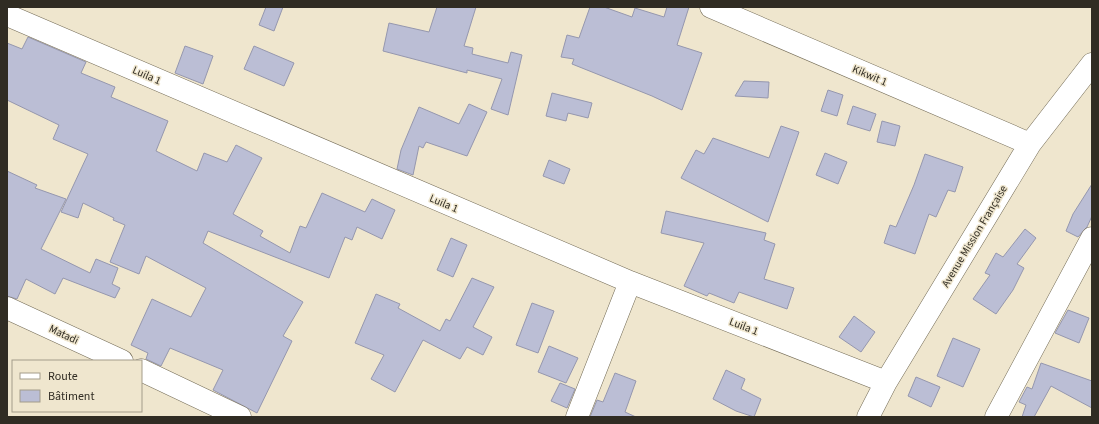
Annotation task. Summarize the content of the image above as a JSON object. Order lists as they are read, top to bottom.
{
  "streets": {
    "street": [
      "Luila 1",
      "Kikwit 1",
      "Avenue Mission Française",
      "Matadi"
    ]
  },
  "crossings": [
    ["Luila 1", "Avenue Mission Française"],
    ["Kikwit 1", "Avenue Mission Française"]
  ],
  "legend": ["Route", "Bâtiment"]
}
